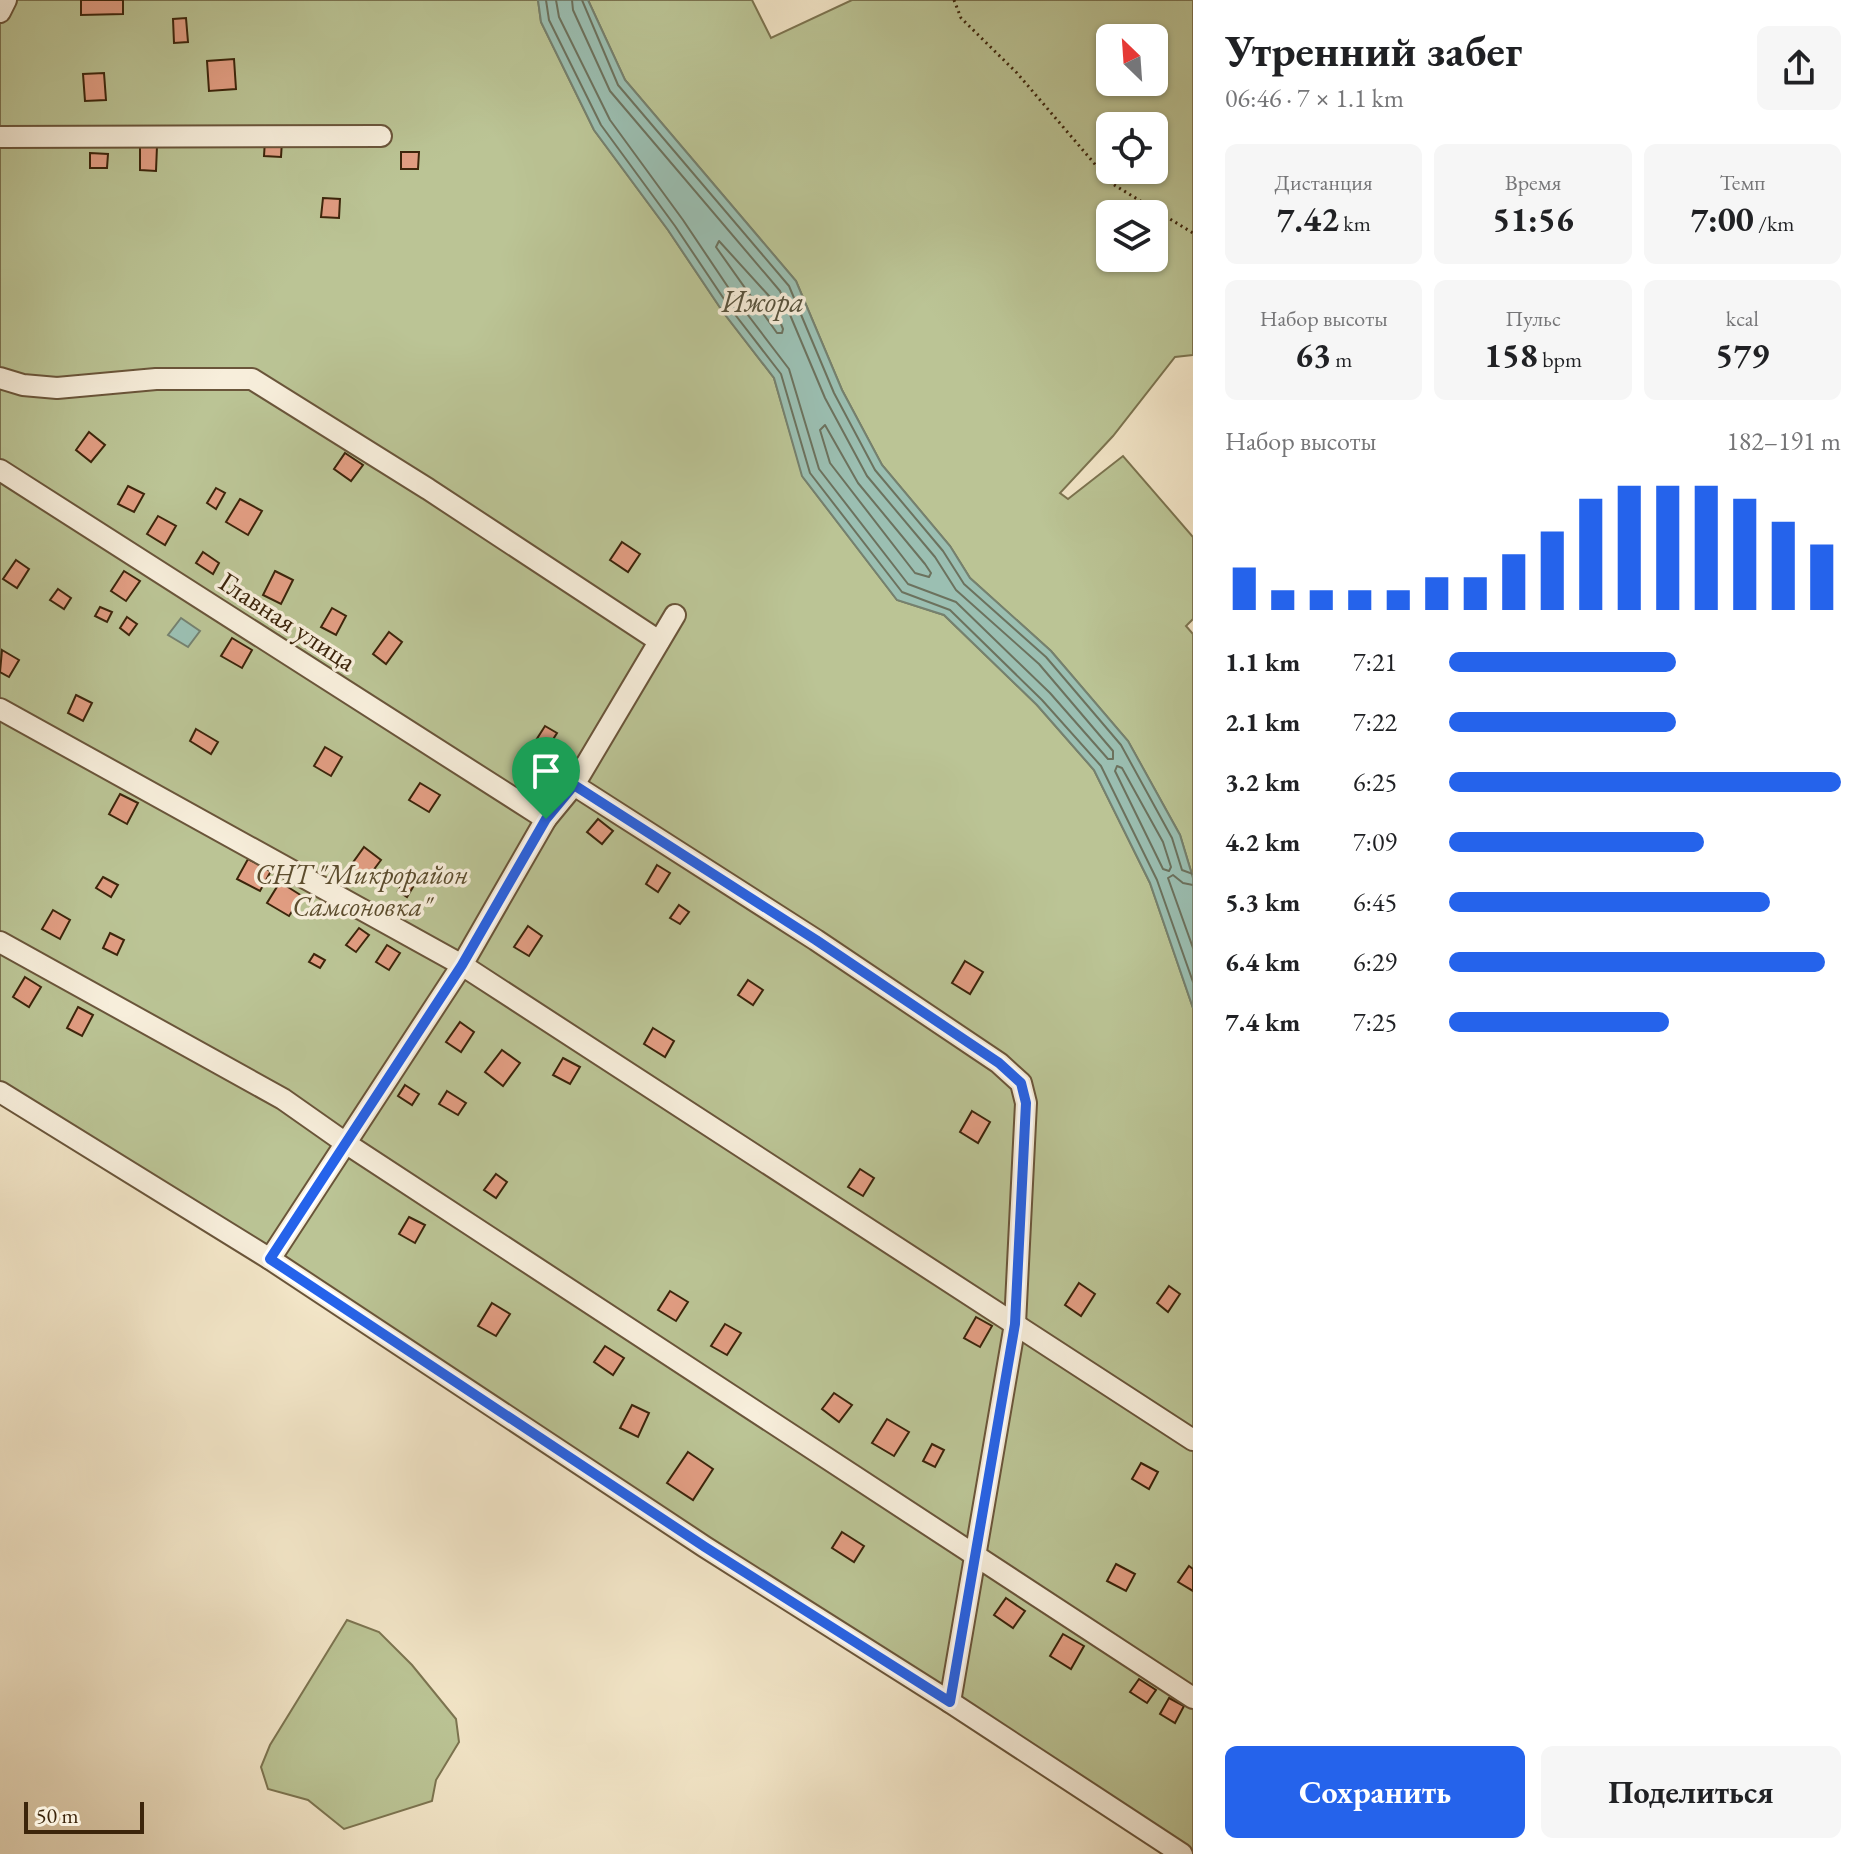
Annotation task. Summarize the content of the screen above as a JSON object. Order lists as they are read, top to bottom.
{
  "streets": {
    "street": ["Главная улица"]
  },
  "water": ["Ижора"],
  "parks": ["СНТ \"Микрорайон Самсоновка\""],
  "scale_bar": "50 m",
  "north": "top left",
  "page": {
    "heading": ["Утренний забег", "06:46 · 7 × 1.1 km"],
    "stats": [
      ["Дистанция", "7.42 km"],
      ["Время", "51:56"],
      ["Темп", "7:00 /km"],
      ["Набор высоты", "63 m"],
      ["Пульс", "158 bpm"],
      ["kcal", "579"]
    ],
    "chart": ["Набор высоты", "182–191 m"],
    "list": [
      {
        "name": "1.1 km",
        "note": "7:21"
      },
      {
        "name": "2.1 km",
        "note": "7:22"
      },
      {
        "name": "3.2 km",
        "note": "6:25"
      },
      {
        "name": "4.2 km",
        "note": "7:09"
      },
      {
        "name": "5.3 km",
        "note": "6:45"
      },
      {
        "name": "6.4 km",
        "note": "6:29"
      },
      {
        "name": "7.4 km",
        "note": "7:25"
      }
    ],
    "buttons": ["Сохранить", "Поделиться"],
    "scale": "50 m"
  }
}
